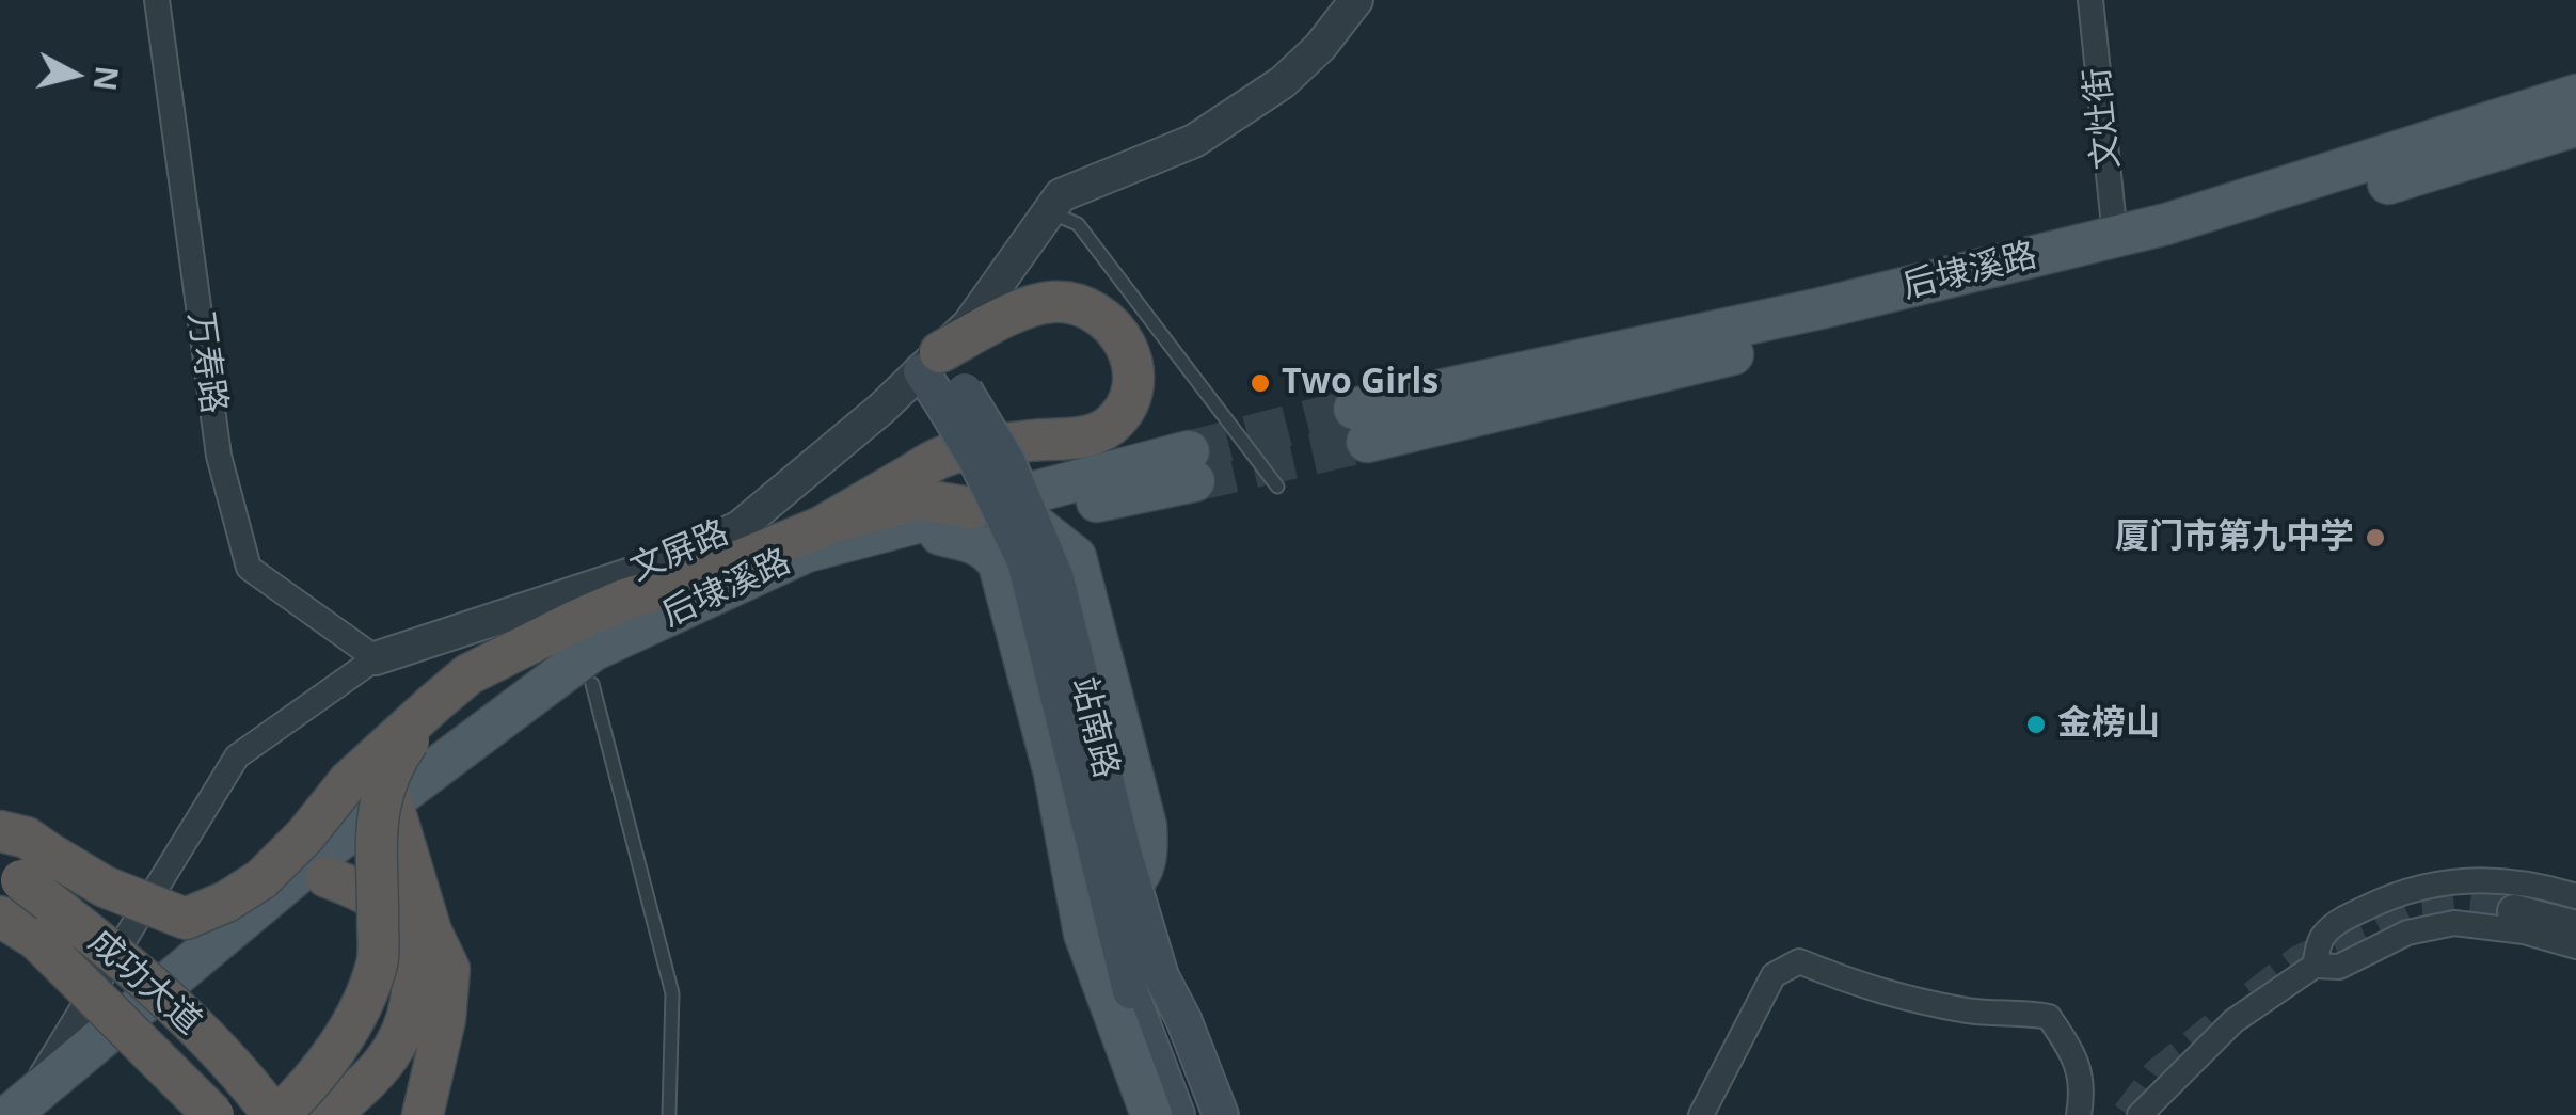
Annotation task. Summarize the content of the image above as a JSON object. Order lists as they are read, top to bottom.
{
  "streets": {
    "highway": ["成功大道"],
    "main road": ["后埭溪路", "站南路"],
    "street": ["文灶街", "万寿路", "文屏路"]
  },
  "crossings": [
    ["文灶街", "后埭溪路"],
    ["万寿路", "文屏路"],
    ["文屏路", "站南路"]
  ],
  "places": ["Two Girls", "厦门市第九中学", "金榜山"],
  "north": "right"
}
